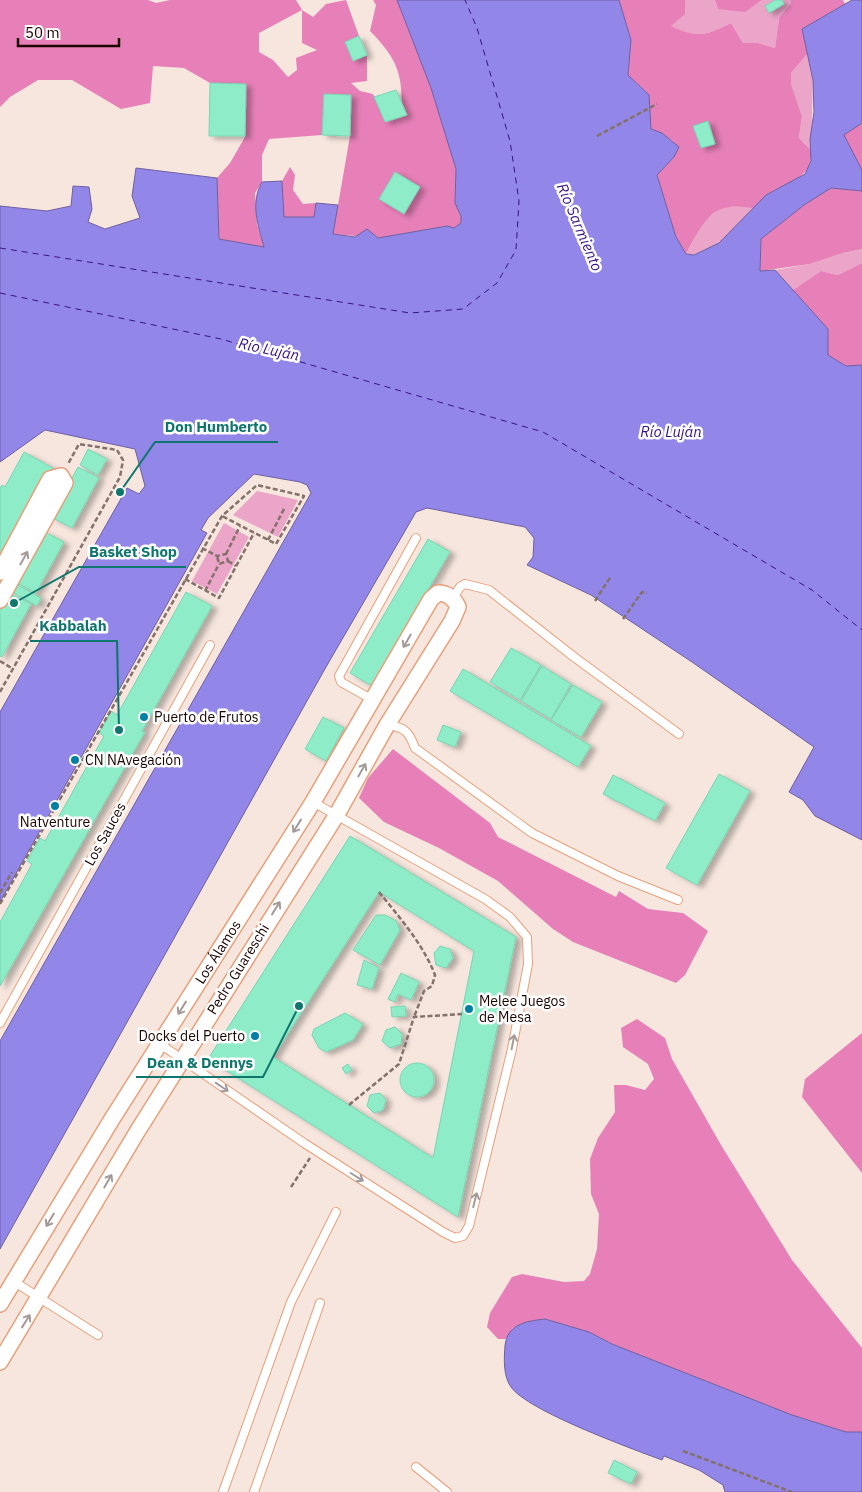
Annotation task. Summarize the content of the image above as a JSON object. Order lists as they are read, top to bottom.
{
  "streets": {
    "street": ["Los Álamos", "Pedro Guareschi"],
    "lane": ["Los Sauces"]
  },
  "crossings": [
    ["Los Álamos", "Pedro Guareschi"]
  ],
  "one_way": ["Los Álamos", "Pedro Guareschi"],
  "water": ["Río Sarmiento", "Río Luján"],
  "places": [
    "Don Humberto",
    "Basket Shop",
    "Puerto de Frutos",
    "Kabbalah",
    "CN NAvegación",
    "Natventure",
    "Dean & Dennys",
    "Melee Juegos de Mesa",
    "Docks del Puerto"
  ],
  "scale_bar": "50 m"
}
